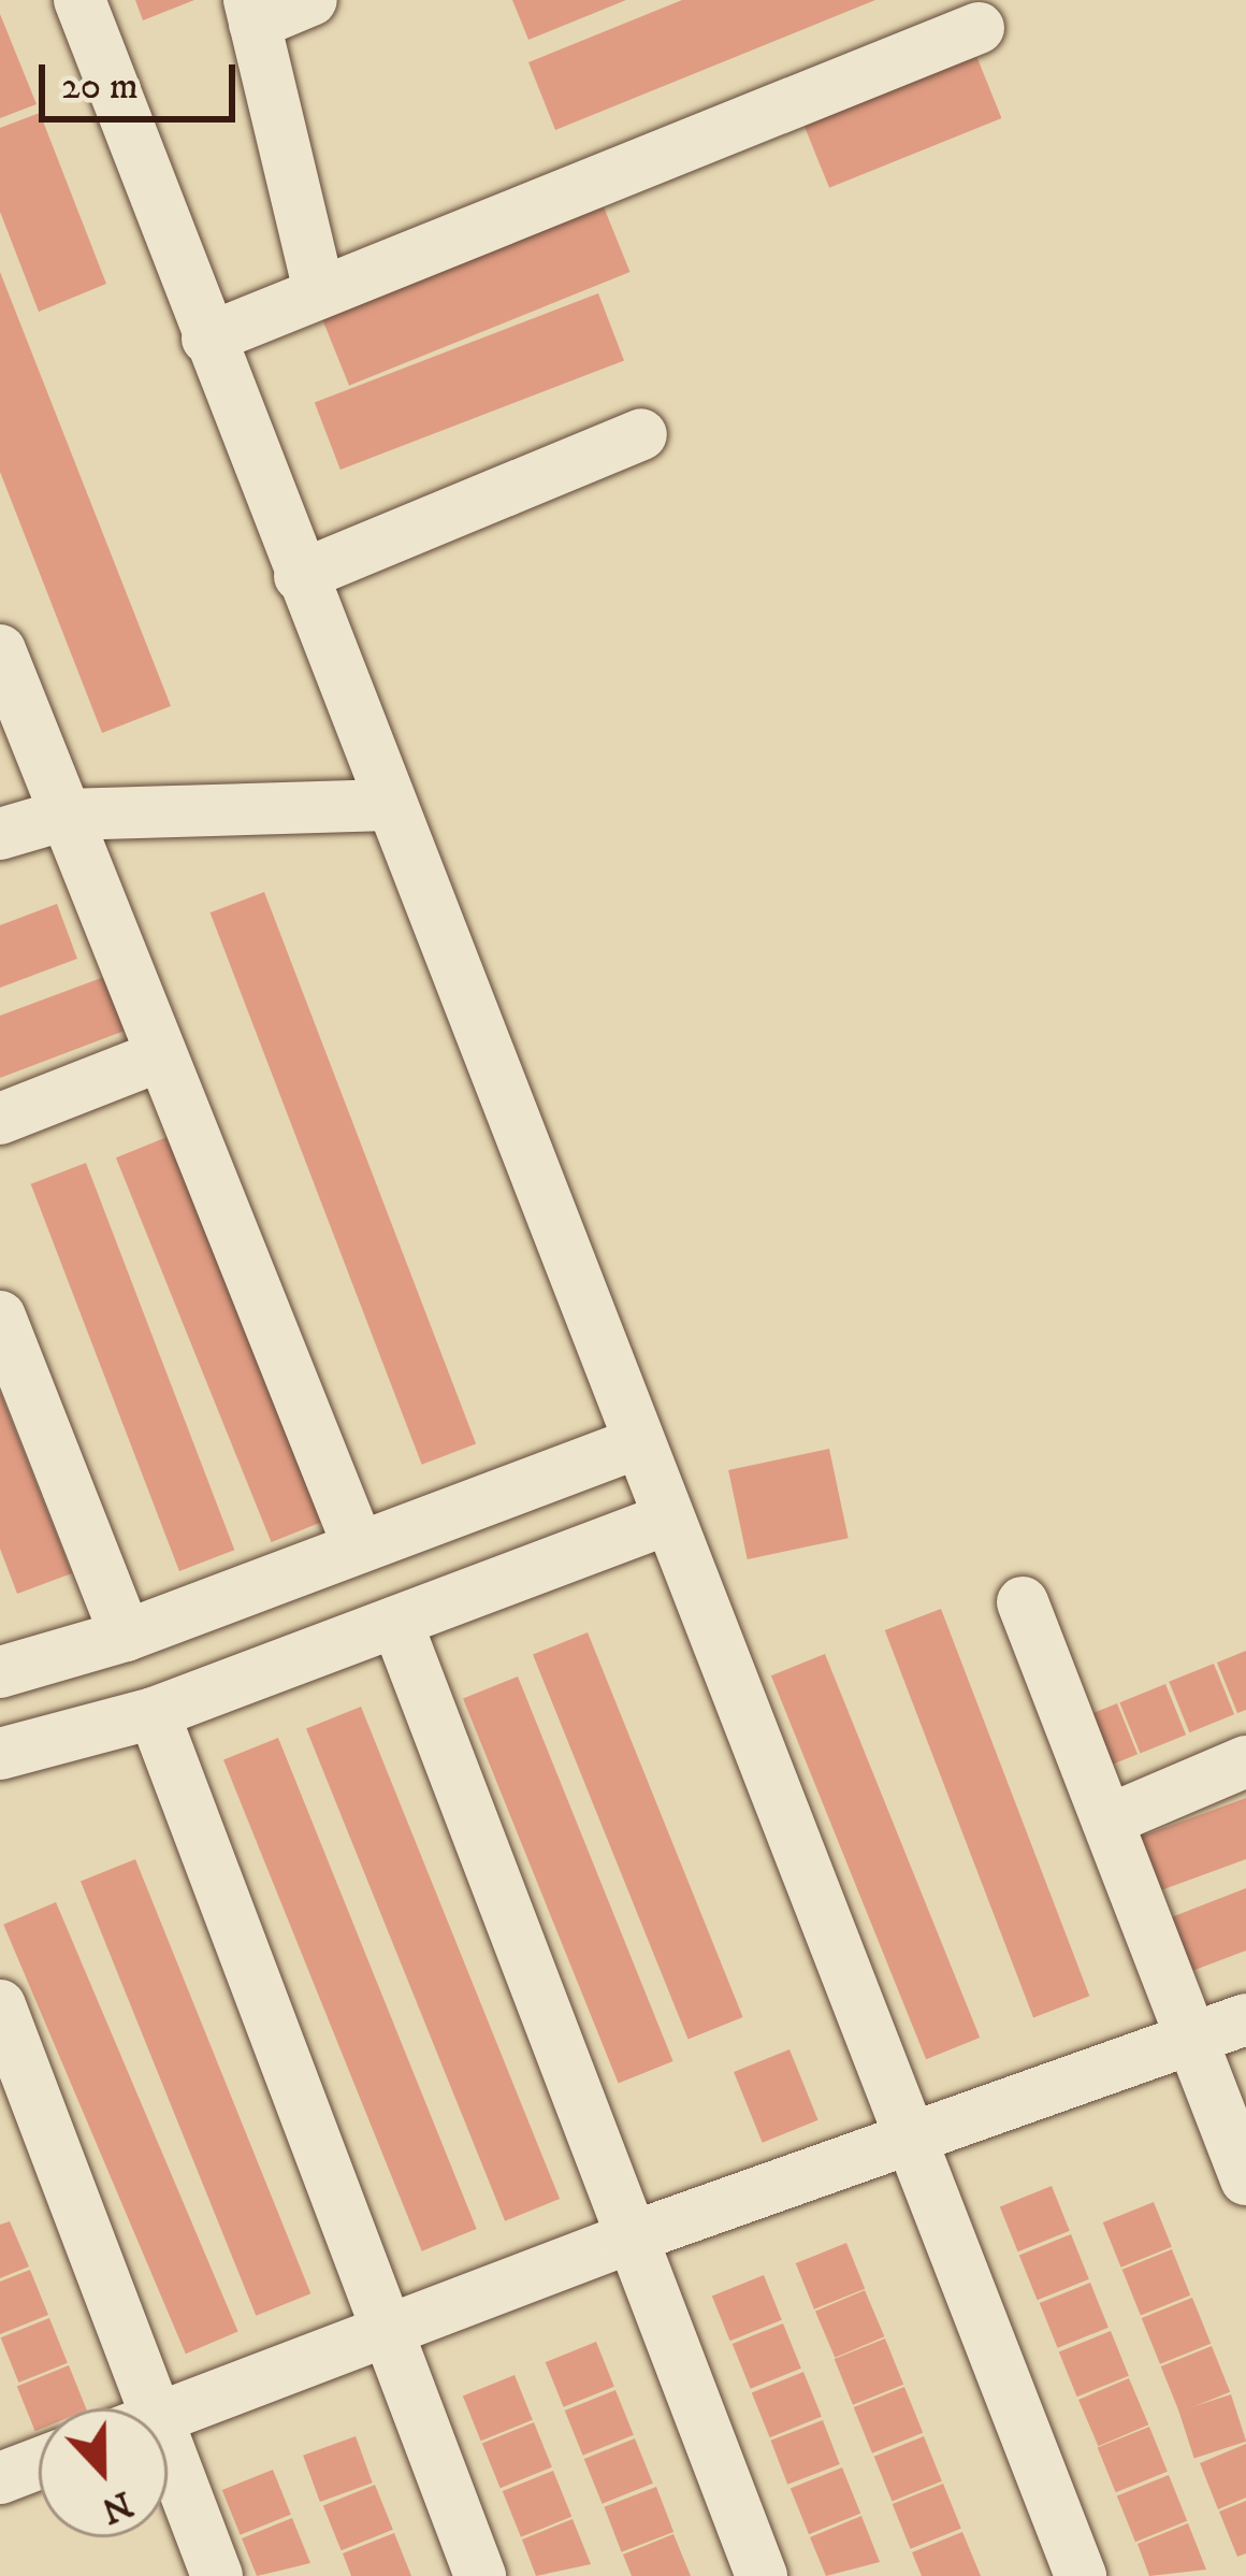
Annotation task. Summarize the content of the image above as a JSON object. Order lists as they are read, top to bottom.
{
  "scale_bar": "20 m",
  "north": "bottom"
}
